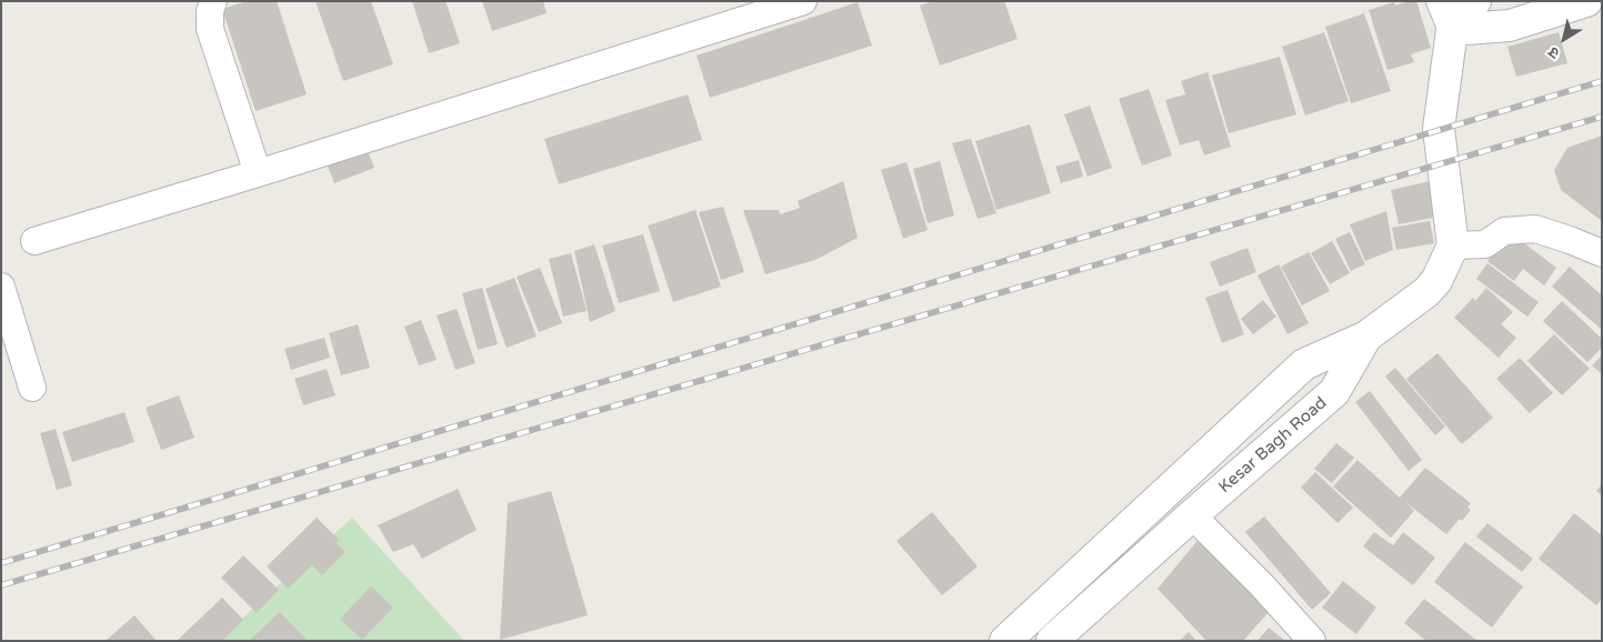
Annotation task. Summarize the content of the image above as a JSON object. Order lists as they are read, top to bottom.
{
  "streets": {
    "main road": ["Kesar Bagh Road"]
  },
  "north": "bottom left"
}
